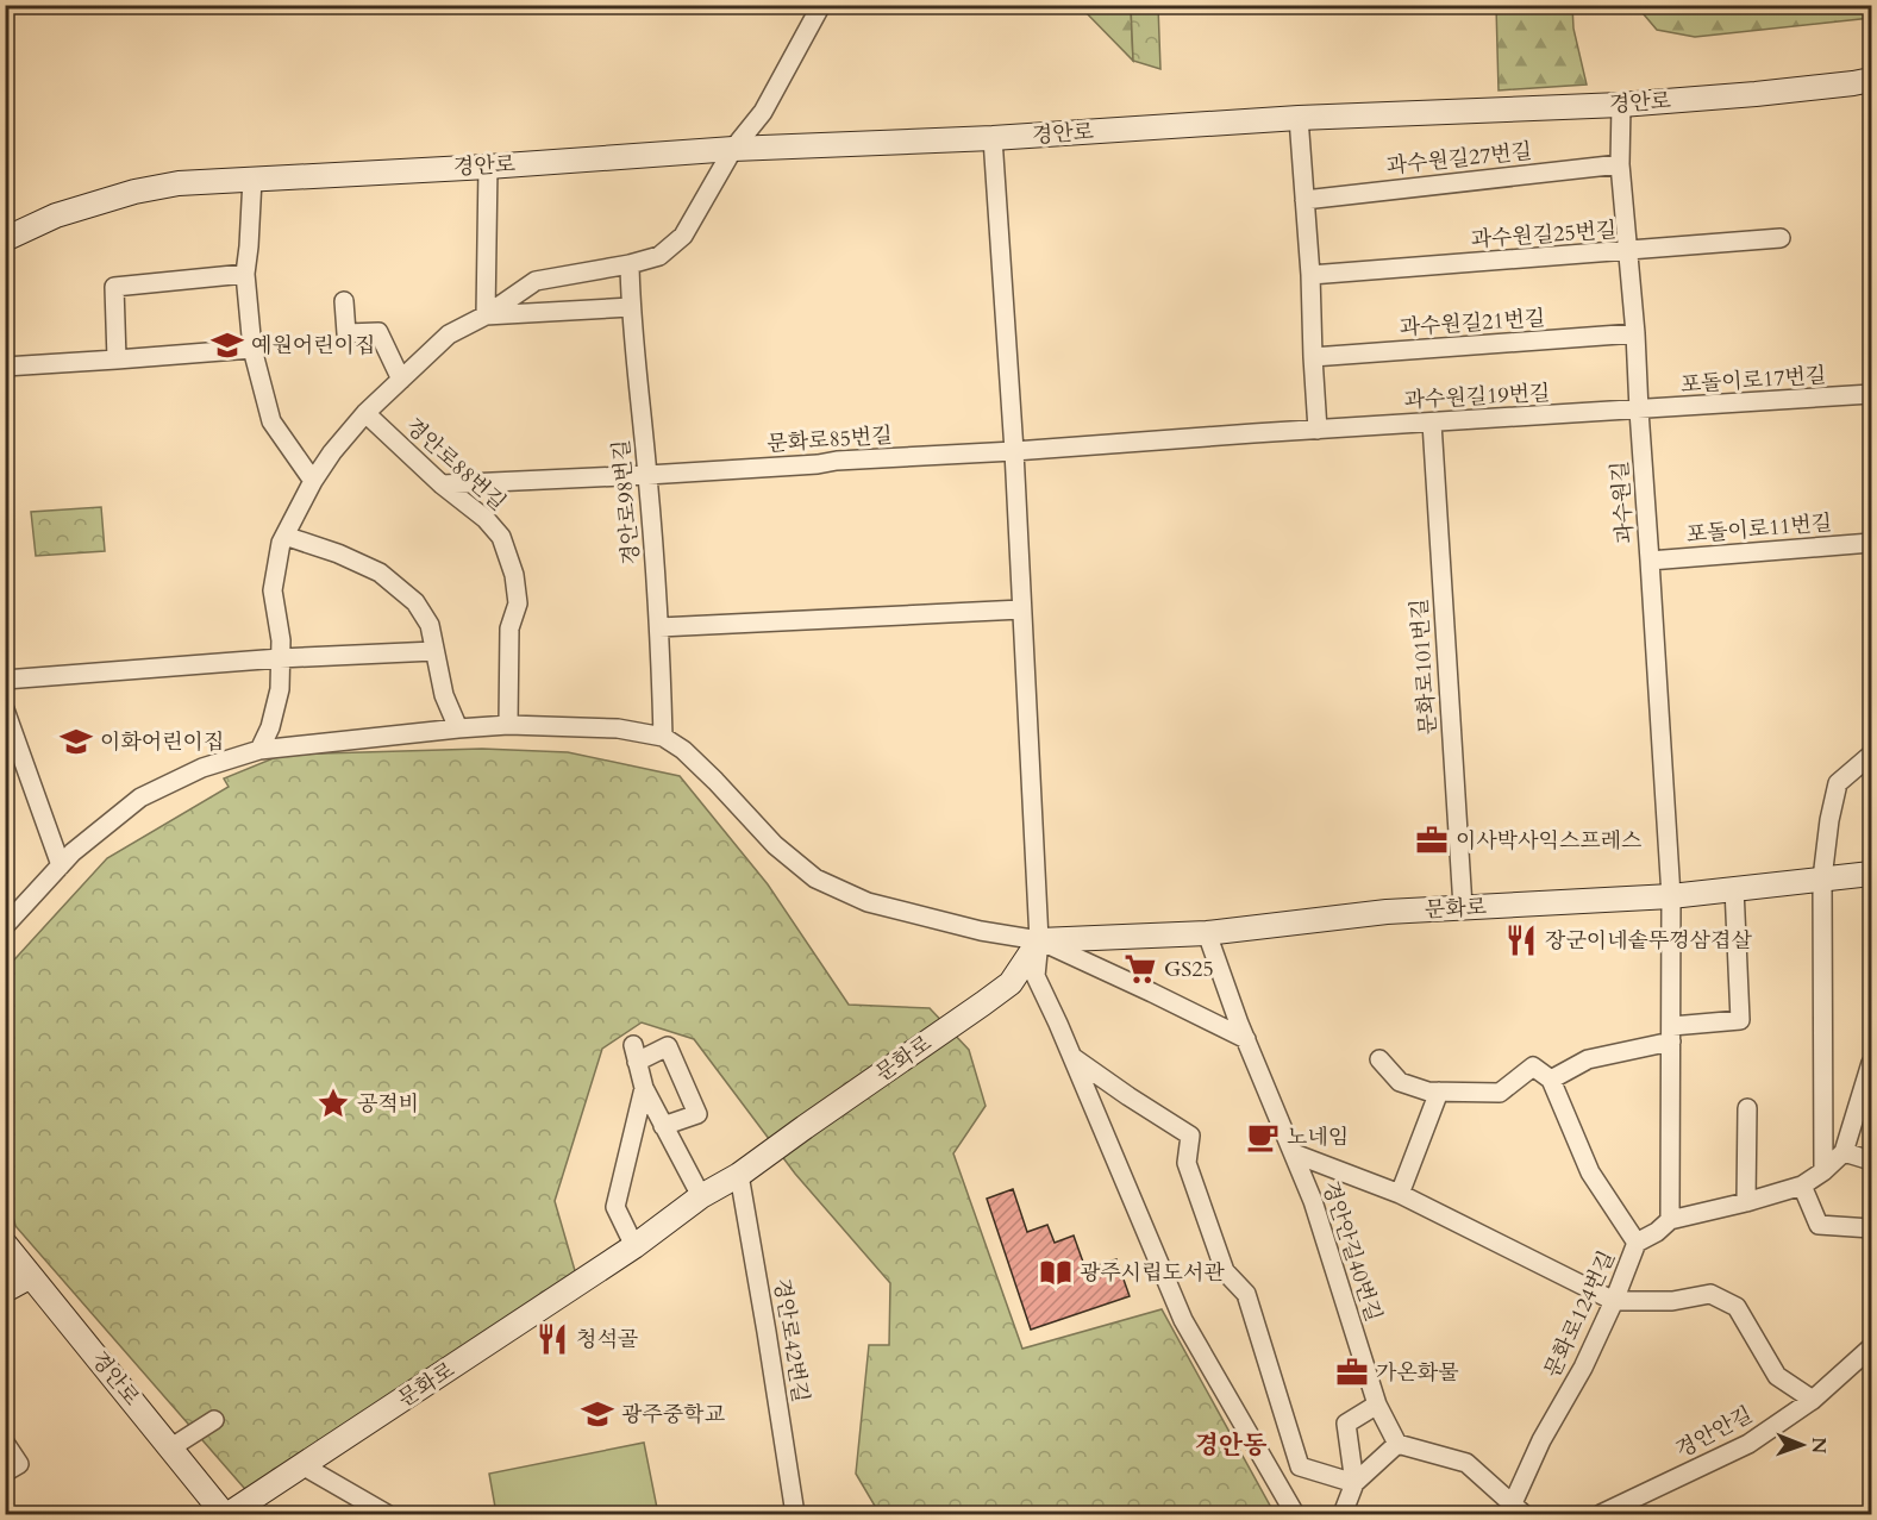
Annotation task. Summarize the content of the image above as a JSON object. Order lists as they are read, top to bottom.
{
  "streets": {
    "street": [
      "경안로",
      "과수원길27번길",
      "과수원길25번길",
      "과수원길21번길",
      "포돌이로17번길",
      "과수원길19번길",
      "문화로85번길",
      "경안로88번길",
      "경안로98번길",
      "과수원길",
      "포돌이로11번길",
      "문화로101번길",
      "문화로",
      "경안안길40번길",
      "문화로124번길",
      "경안로42번길",
      "경안안길"
    ]
  },
  "crossings": [
    ["경안로", "과수원길"],
    ["경안로", "문화로"],
    ["과수원길27번길", "과수원길"],
    ["과수원길25번길", "과수원길"],
    ["과수원길21번길", "과수원길"],
    ["포돌이로17번길", "과수원길19번길"],
    ["포돌이로17번길", "과수원길"],
    ["과수원길19번길", "문화로85번길"],
    ["과수원길19번길", "과수원길"],
    ["과수원길19번길", "문화로101번길"],
    ["문화로85번길", "경안로88번길"],
    ["문화로85번길", "경안로98번길"],
    ["과수원길", "포돌이로11번길"],
    ["과수원길", "문화로"],
    ["문화로101번길", "문화로"],
    ["문화로", "경안안길40번길"],
    ["문화로", "경안로42번길"]
  ],
  "districts": ["경안동"],
  "places": {
    "school or university": ["예원어린이집", "이화어린이집", "광주중학교"],
    "office": ["이사박사익스프레스", "가온화물"],
    "restaurant": ["장군이네솥뚜껑삼겹살", "청석골"],
    "supermarket": ["GS25"],
    "place": ["공적비"],
    "cafe": ["노네임"],
    "library": ["광주시립도서관"]
  },
  "north": "right"
}
